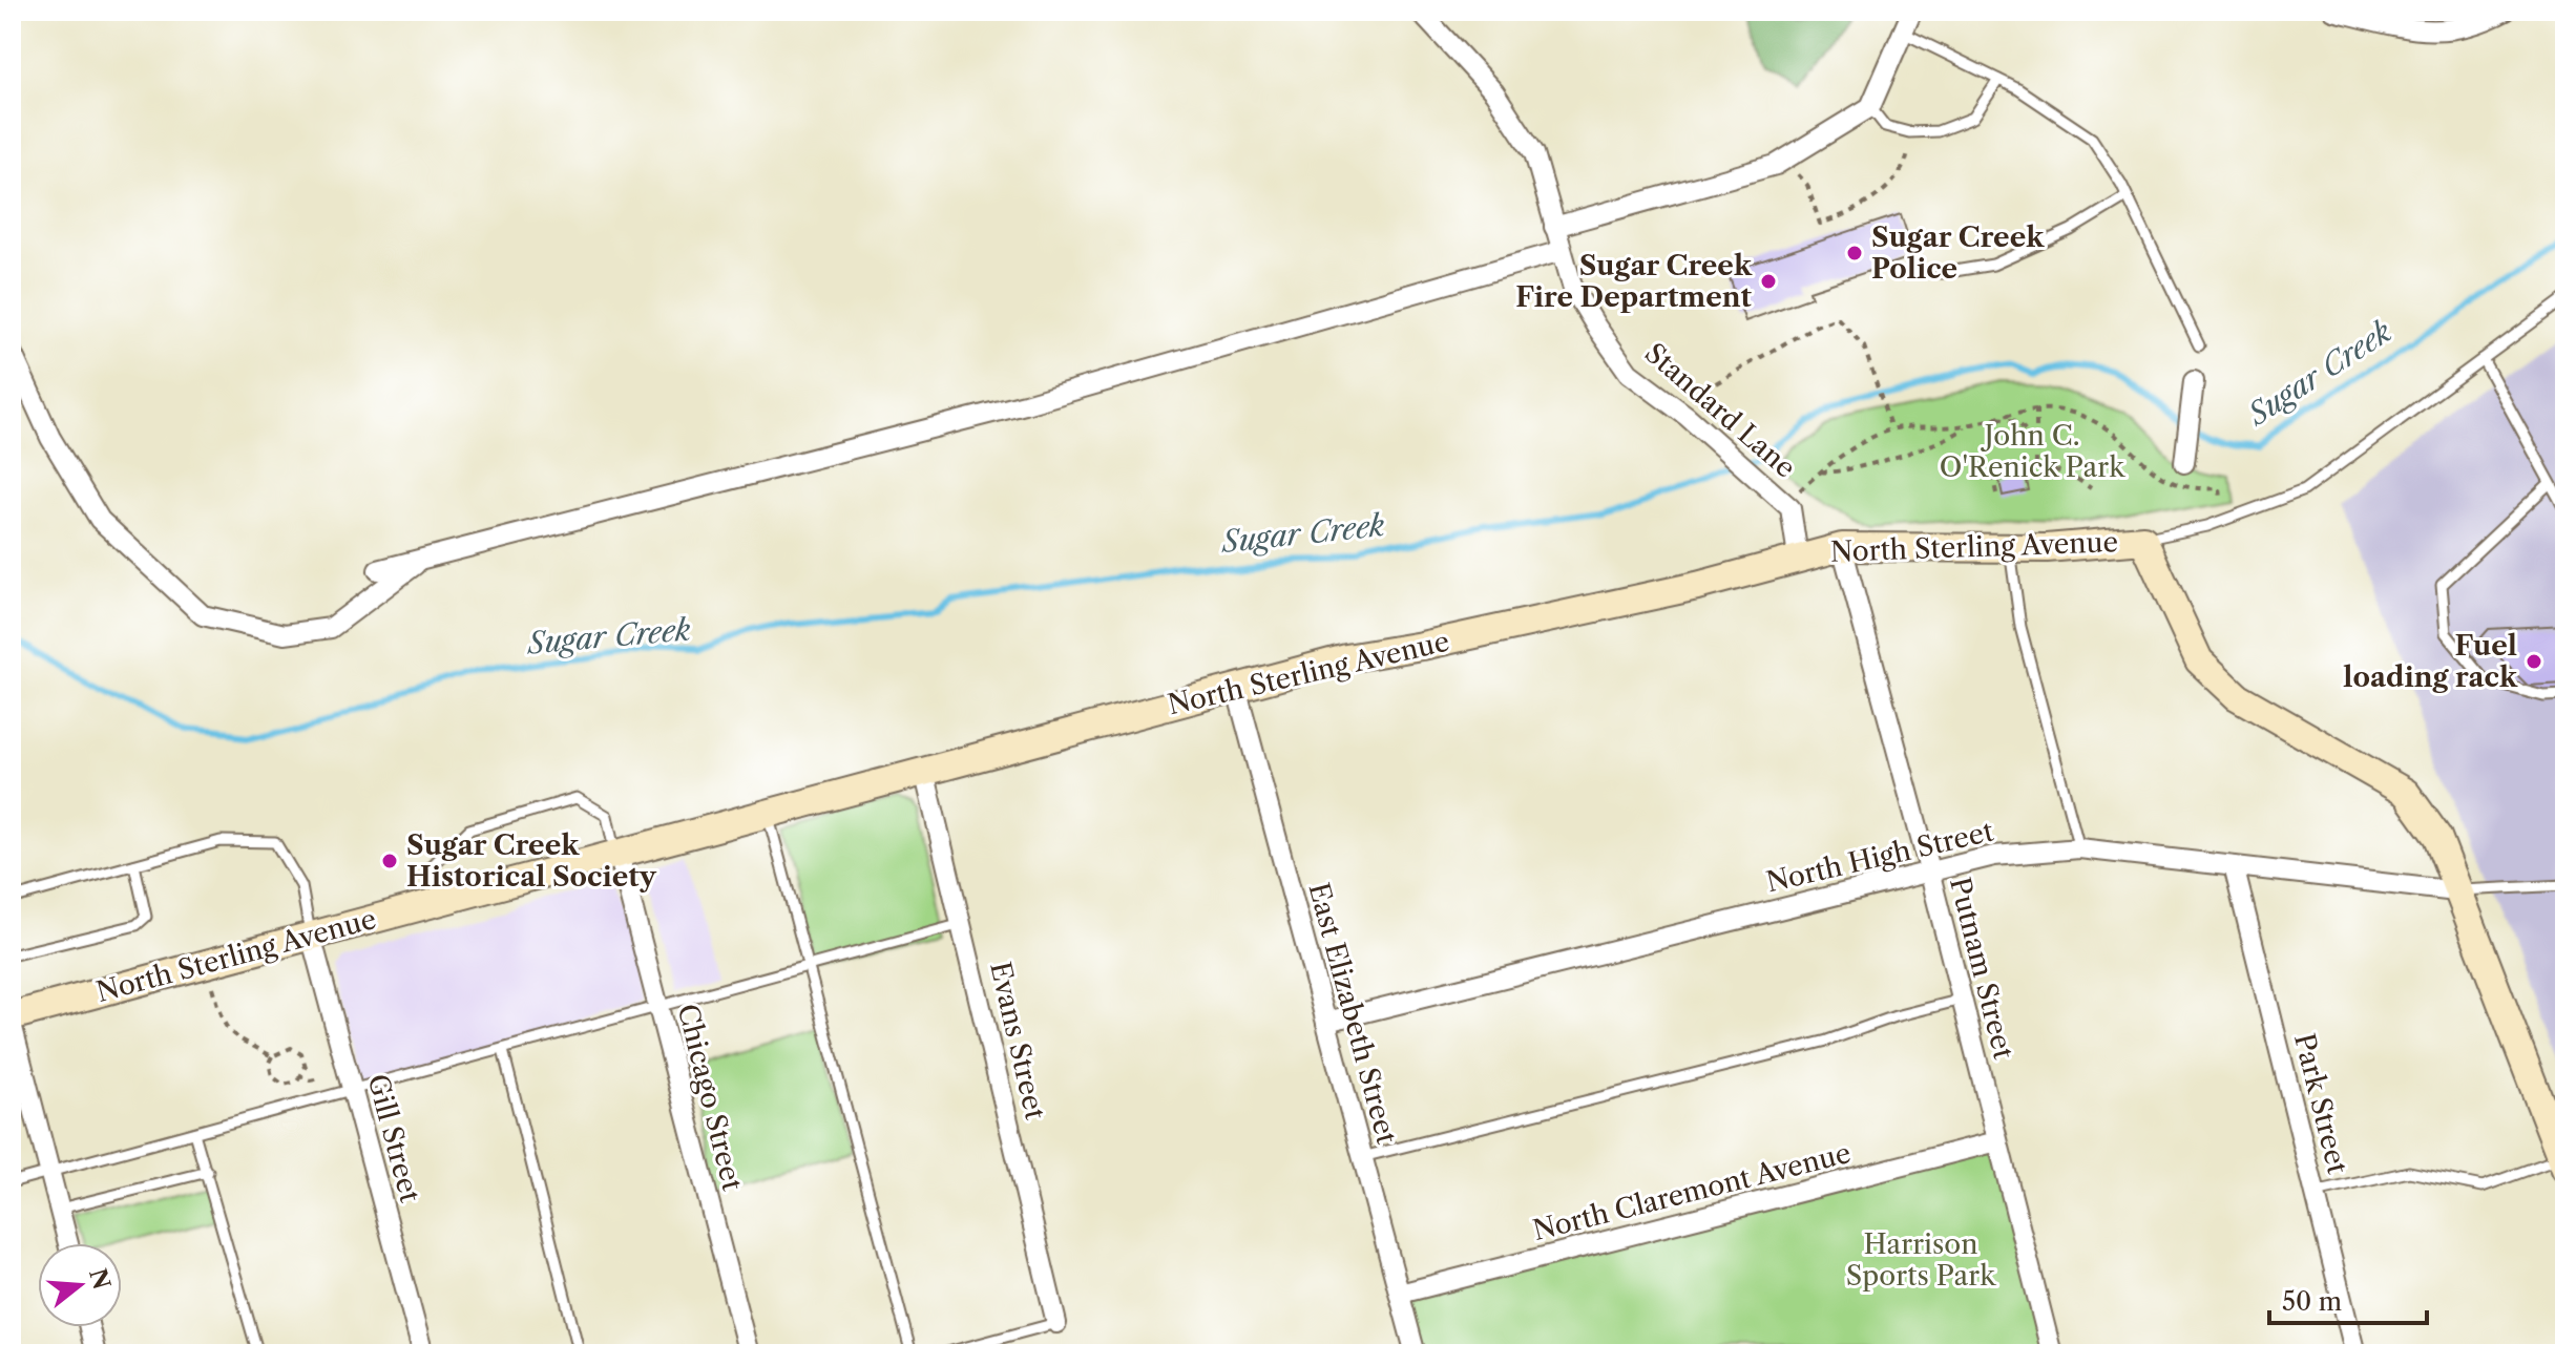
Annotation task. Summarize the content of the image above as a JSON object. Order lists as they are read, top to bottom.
{
  "streets": {
    "main road": ["North Sterling Avenue"],
    "street": [
      "Standard Lane",
      "North High Street",
      "Putnam Street",
      "East Elizabeth Street",
      "Evans Street",
      "Chicago Street",
      "Park Street",
      "Gill Street",
      "North Claremont Avenue"
    ]
  },
  "crossings": [
    ["Standard Lane", "North Sterling Avenue"],
    ["North Sterling Avenue", "Putnam Street"],
    ["North Sterling Avenue", "East Elizabeth Street"],
    ["North Sterling Avenue", "Evans Street"],
    ["North Sterling Avenue", "Chicago Street"],
    ["North Sterling Avenue", "Gill Street"],
    ["North High Street", "Putnam Street"],
    ["North High Street", "East Elizabeth Street"],
    ["North High Street", "Park Street"],
    ["Putnam Street", "North Claremont Avenue"],
    ["East Elizabeth Street", "North Claremont Avenue"]
  ],
  "water": ["Sugar Creek"],
  "parks": ["John C. O'Renick Park", "Harrison Sports Park"],
  "places": [
    "Sugar Creek Police",
    "Sugar Creek Fire Department",
    "Fuel loading rack",
    "Sugar Creek Historical Society"
  ],
  "scale_bar": "50 m",
  "north": "right"
}
